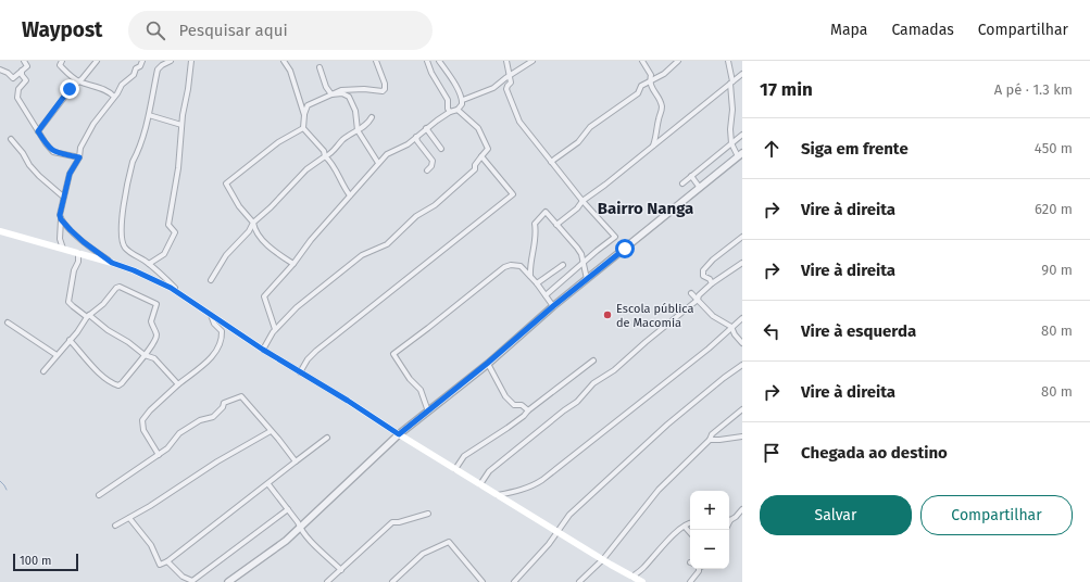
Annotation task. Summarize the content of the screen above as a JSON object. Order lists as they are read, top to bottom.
{
  "districts": ["Bairro Nanga"],
  "places": ["Escola pública de Macomia"],
  "scale_bar": "100 m",
  "page": {
    "header": "Waypost",
    "search": "Pesquisar aqui",
    "nav": ["Mapa", "Camadas", "Compartilhar"],
    "heading": ["17 min", "A pé · 1.3 km"],
    "list": [
      ["Siga em frente", "450 m"],
      ["Vire à direita", "620 m"],
      ["Vire à direita", "90 m"],
      ["Vire à esquerda", "80 m"],
      ["Vire à direita", "80 m"],
      "Chegada ao destino"
    ],
    "buttons": ["Salvar", "Compartilhar"],
    "map_buttons": ["+", "−"],
    "scale": "100 m"
  }
}
